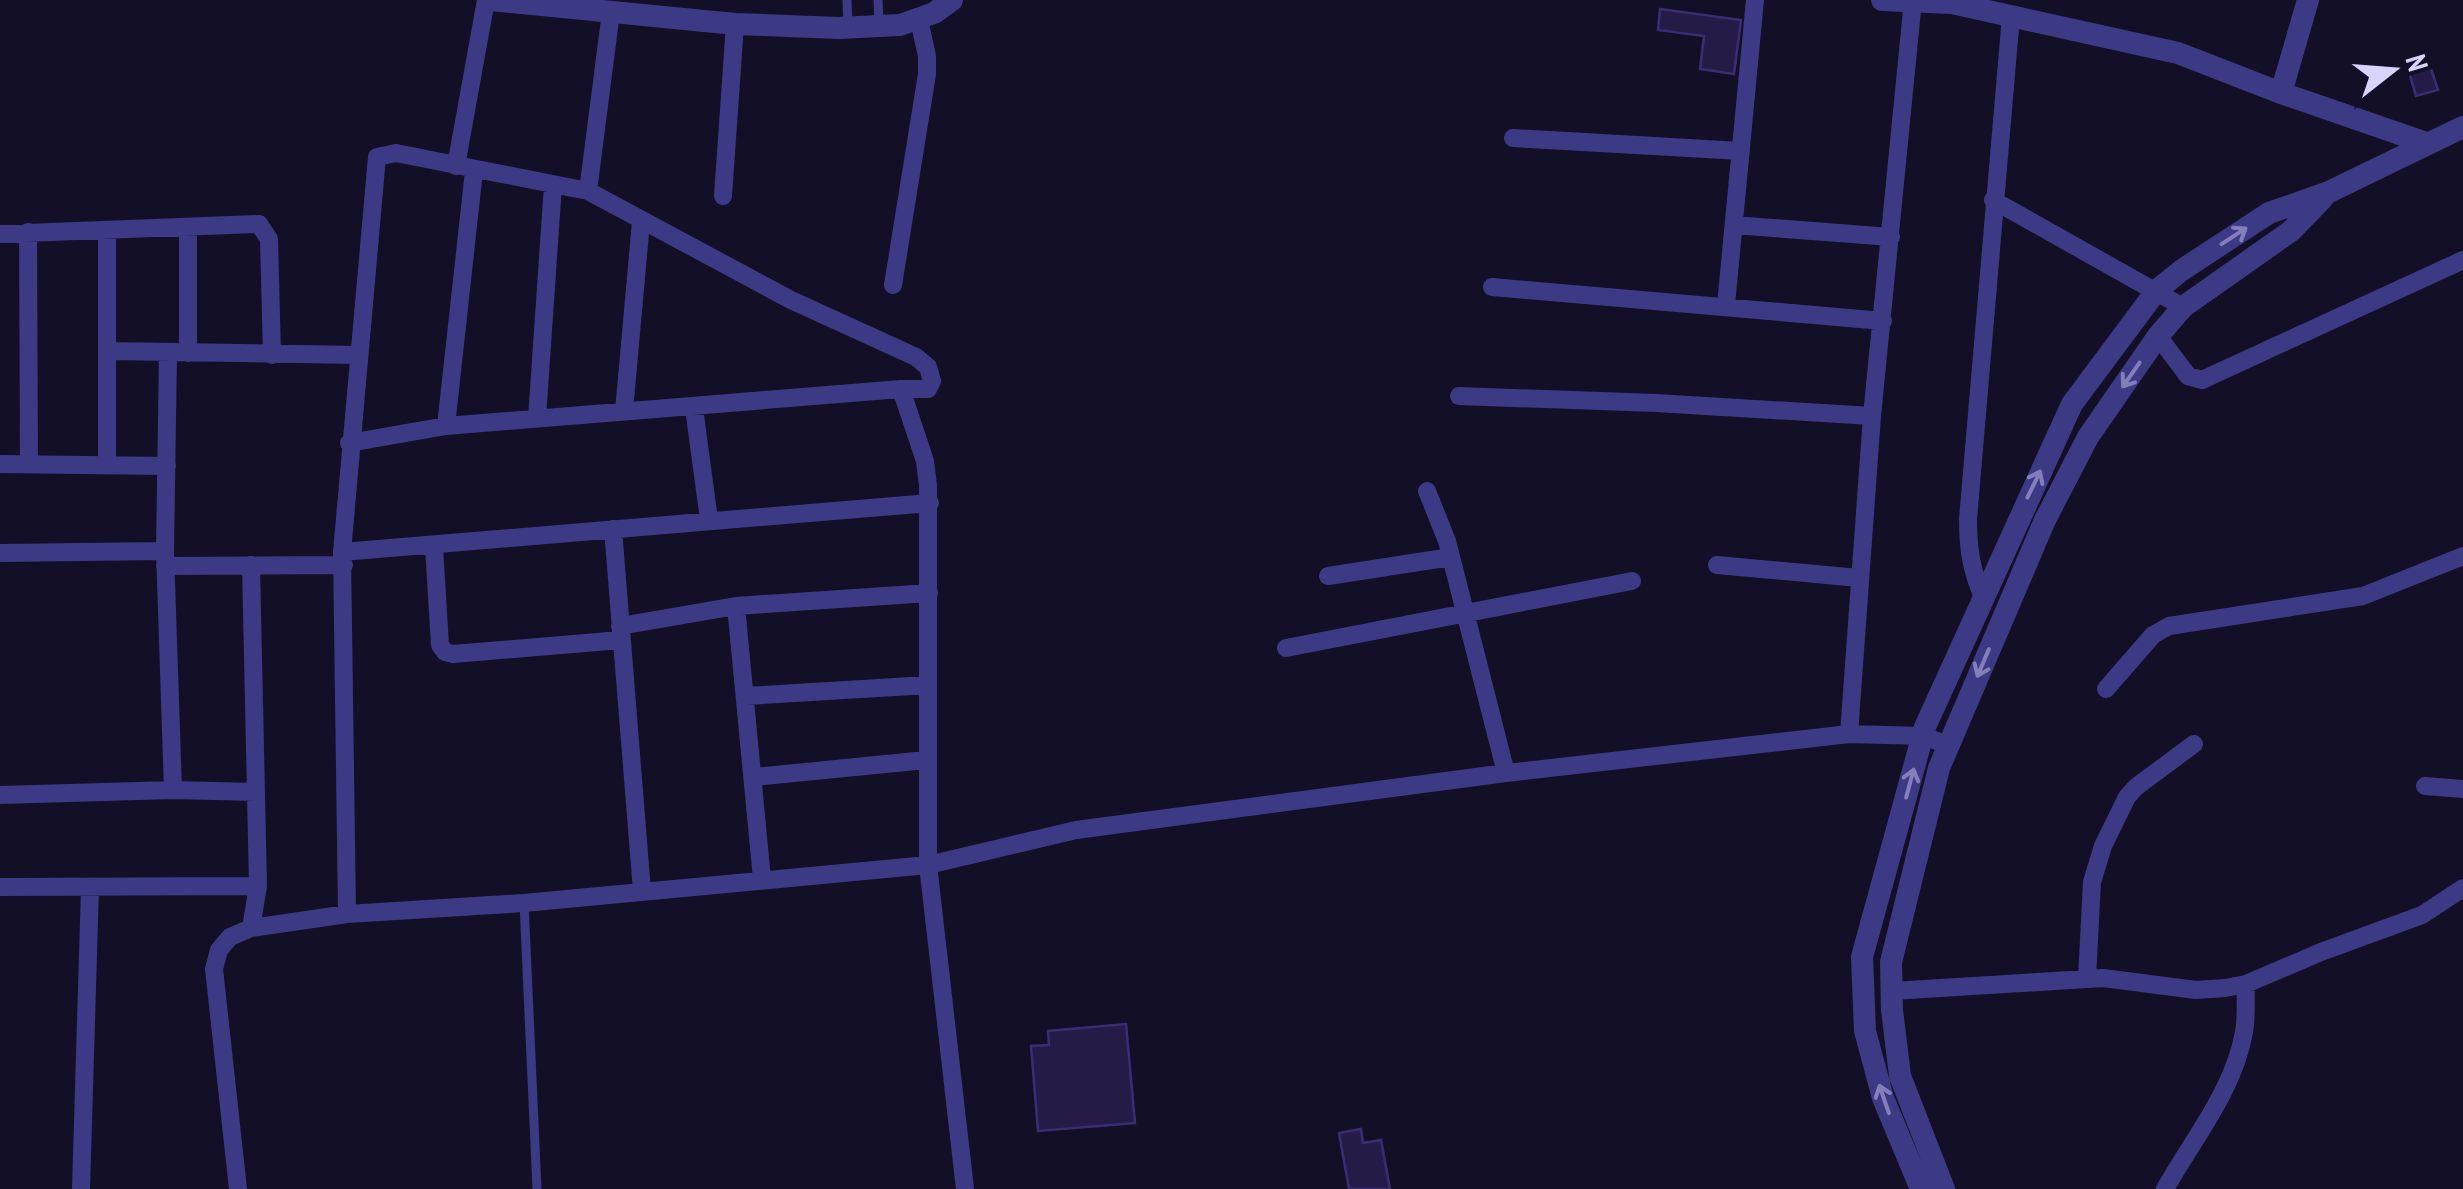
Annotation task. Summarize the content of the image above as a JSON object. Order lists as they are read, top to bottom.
{
  "north": "right"
}
